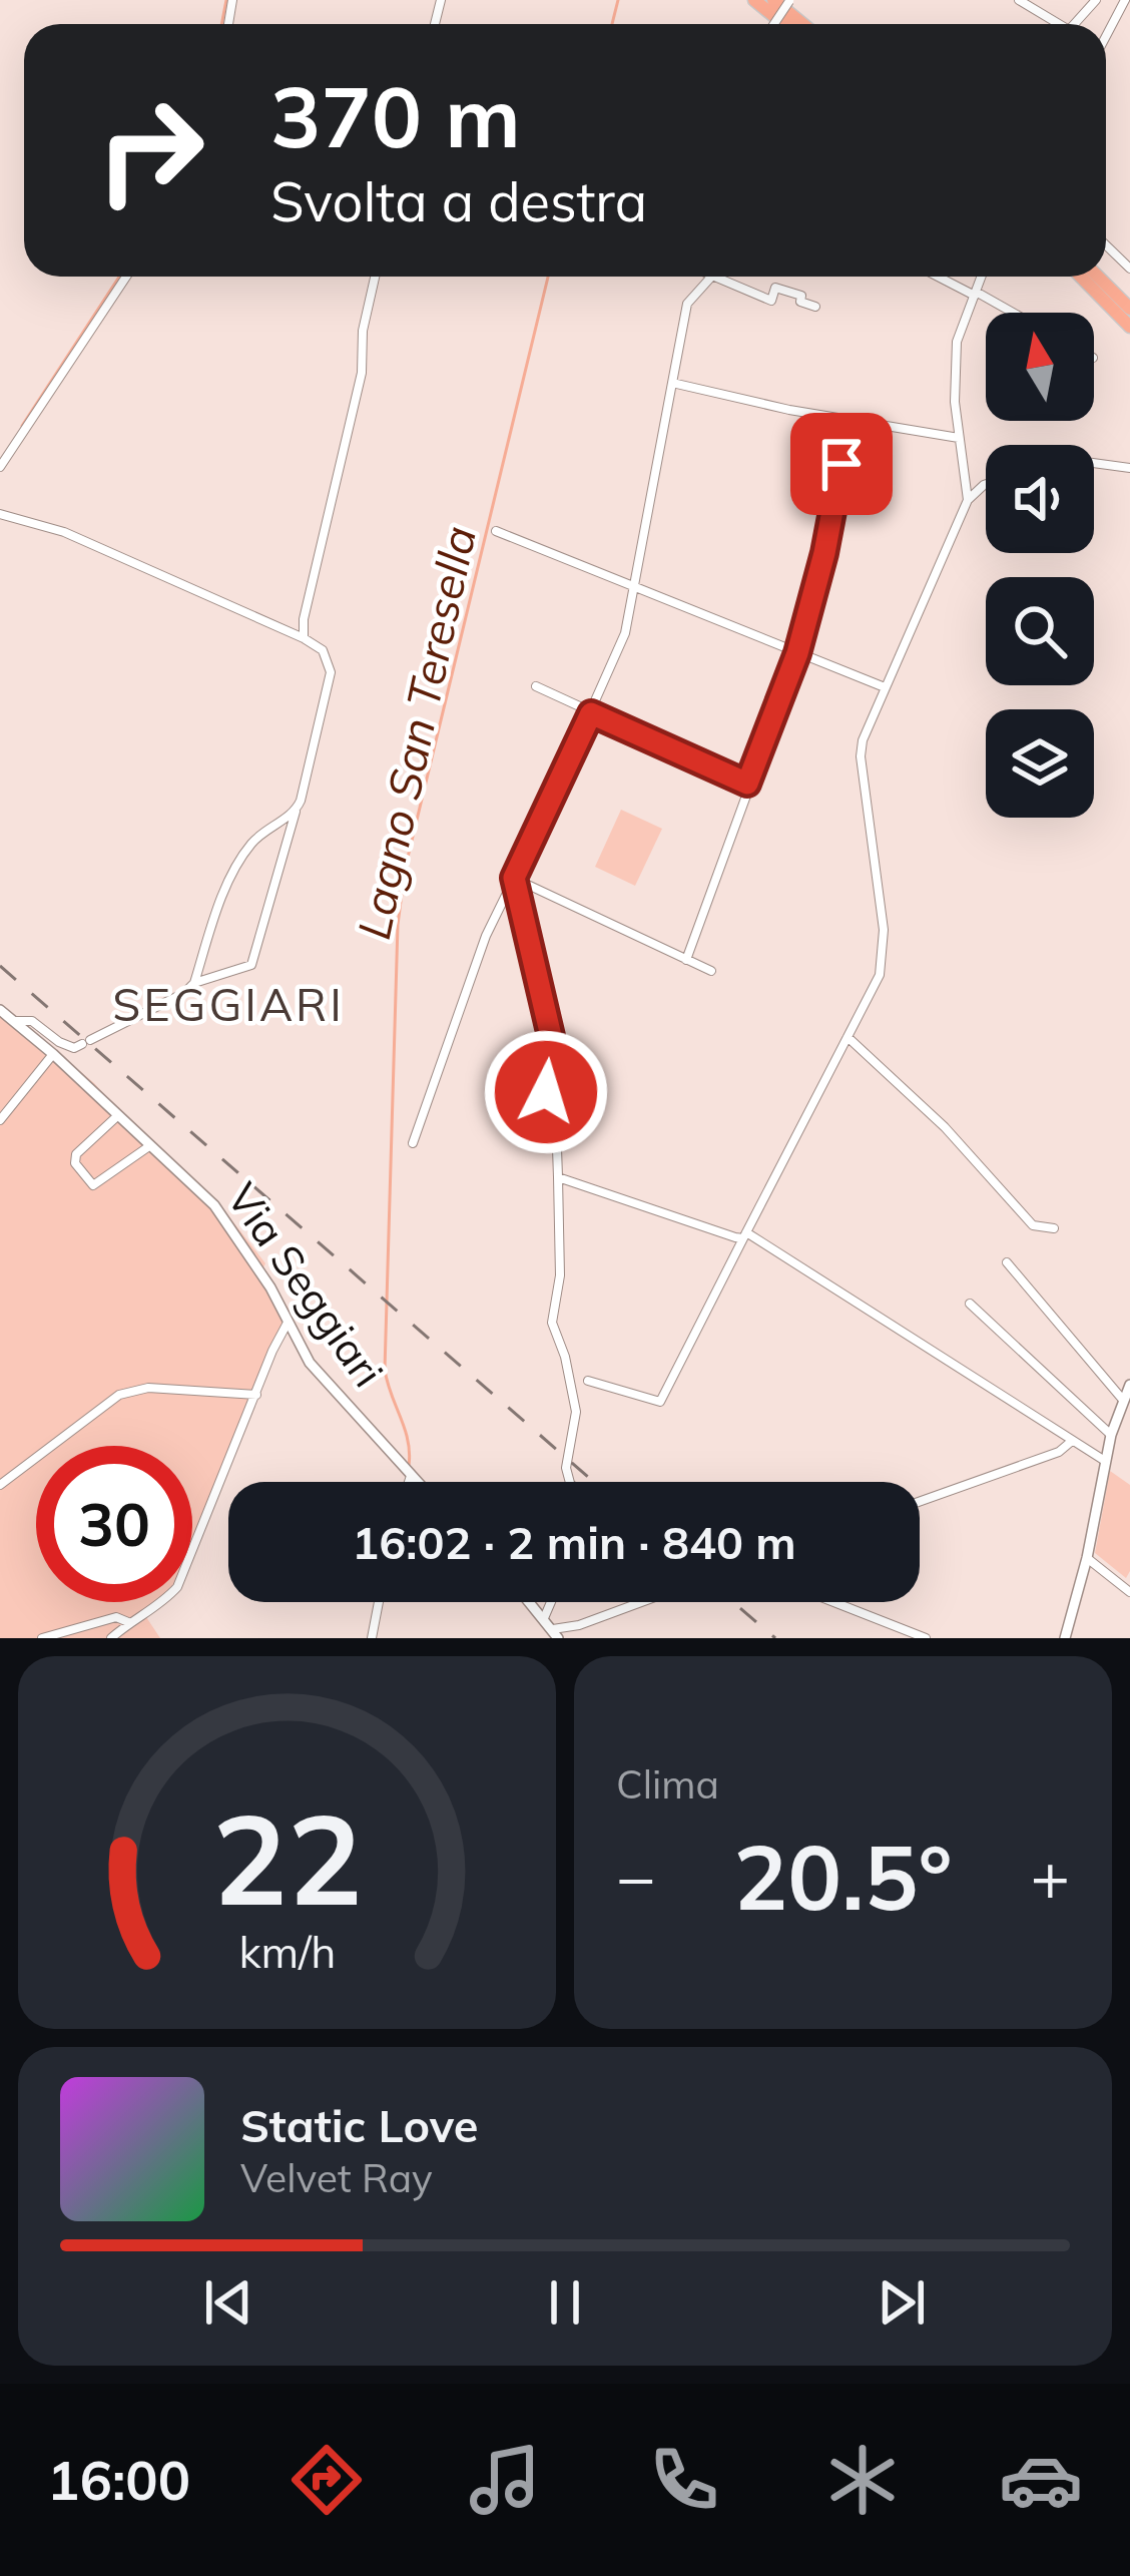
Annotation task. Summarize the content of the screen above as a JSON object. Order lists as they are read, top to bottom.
{
  "streets": {
    "main road": ["Via Seggiari"]
  },
  "districts": ["SEGGIARI"],
  "water": ["Lagno San Teresella"],
  "north": "top",
  "page": {
    "turn": ["370 m", "Svolta a destra"],
    "limit": "30",
    "trip": "16:02 · 2 min · 840 m",
    "tile": "Clima",
    "heat": ["−", "20.5°", "+"],
    "song": ["Static Love", "Velvet Ray"],
    "tabs": "16:00",
    "gauge": ["22", "km/h"]
  }
}
